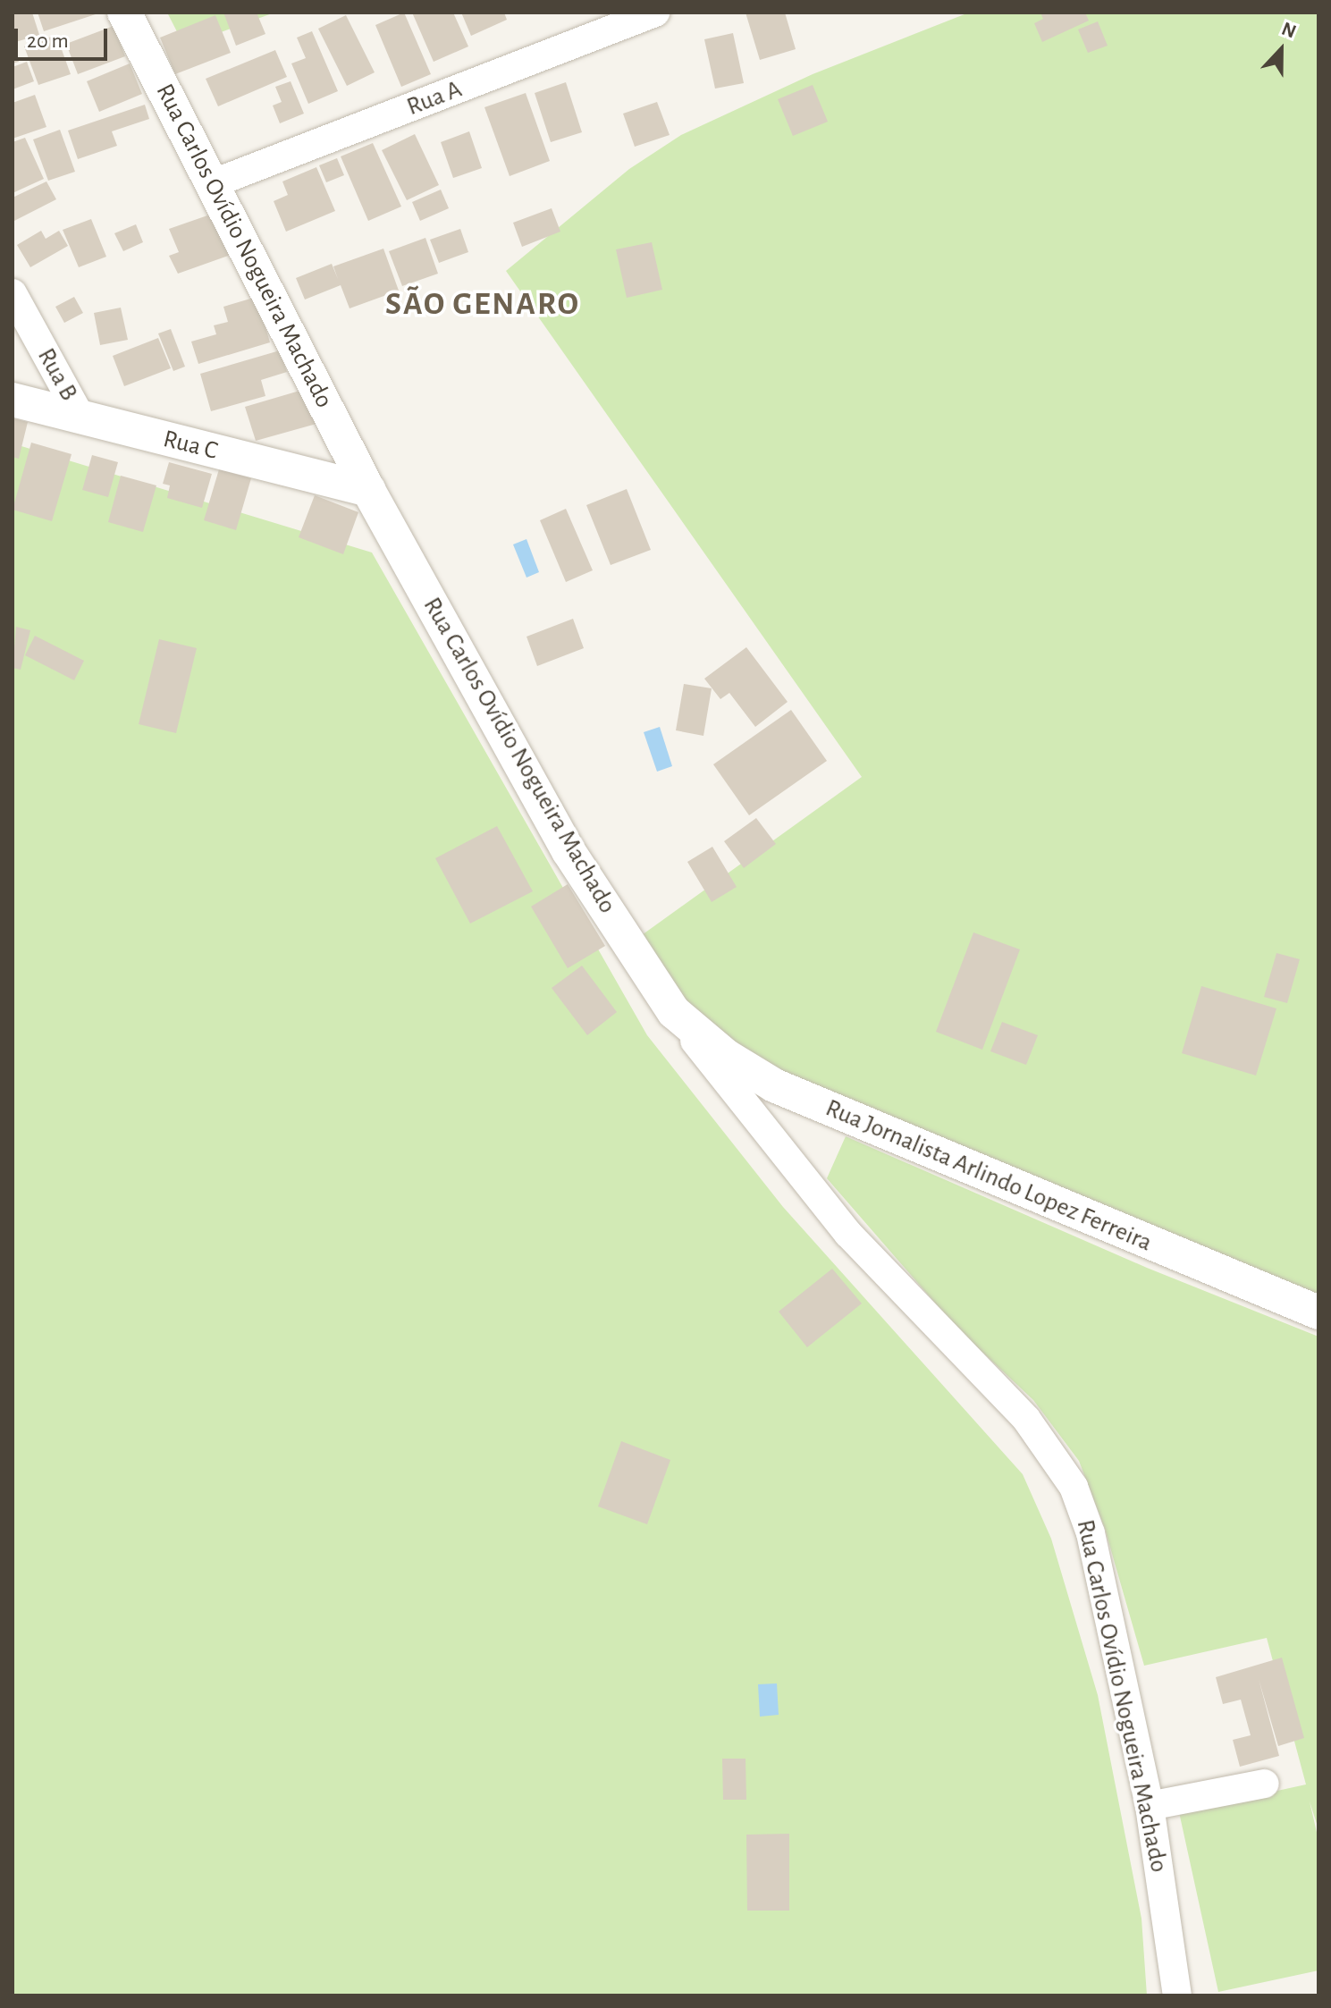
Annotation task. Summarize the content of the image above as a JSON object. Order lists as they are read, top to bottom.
{
  "streets": {
    "street": [
      "Rua A",
      "Rua Carlos Ovídio Nogueira Machado",
      "Rua B",
      "Rua C",
      "Rua Jornalista Arlindo Lopez Ferreira"
    ]
  },
  "crossings": [
    ["Rua A", "Rua Carlos Ovídio Nogueira Machado"],
    ["Rua Carlos Ovídio Nogueira Machado", "Rua C"],
    ["Rua Carlos Ovídio Nogueira Machado", "Rua Jornalista Arlindo Lopez Ferreira"],
    ["Rua B", "Rua C"]
  ],
  "districts": ["SÃO GENARO"],
  "scale_bar": "20 m",
  "north": "top"
}
